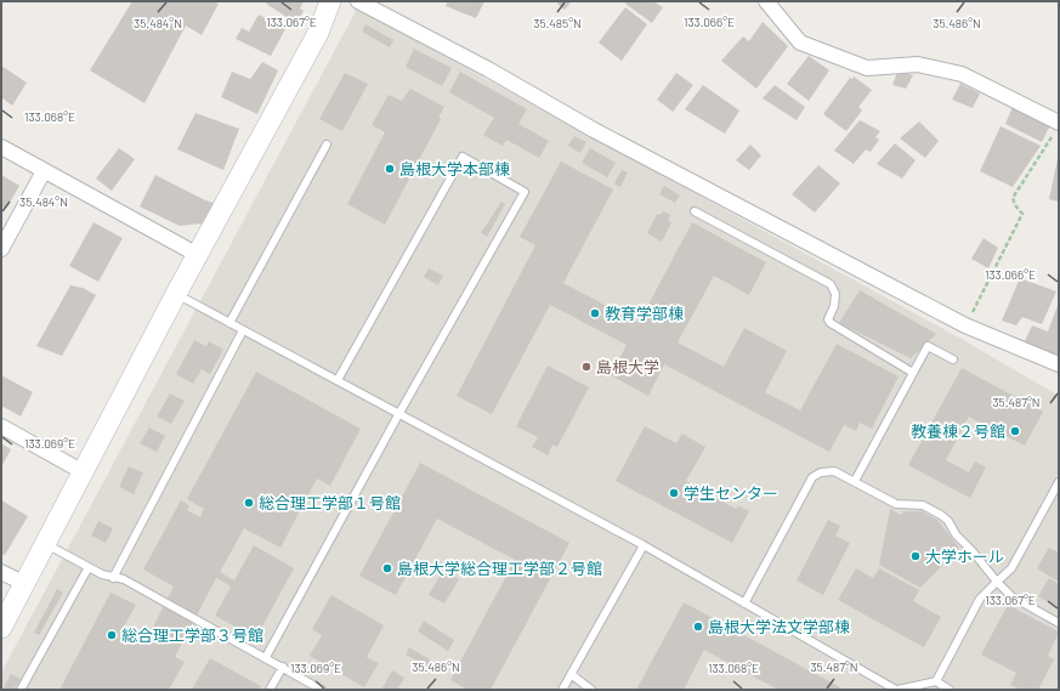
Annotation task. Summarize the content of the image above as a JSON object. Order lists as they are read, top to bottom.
{
  "places": [
    "島根大学本部棟",
    "教育学部棟",
    "島根大学",
    "教養棟２号館",
    "学生センター",
    "総合理工学部１号館",
    "大学ホール",
    "島根大学総合理工学部２号館",
    "島根大学法文学部棟",
    "総合理工学部３号館"
  ],
  "coordinates": [
    "133.067°E",
    "133.066°E",
    "35.484°N",
    "35.485°N",
    "35.486°N",
    "133.068°E",
    "35.487°N",
    "133.069°E"
  ]
}
